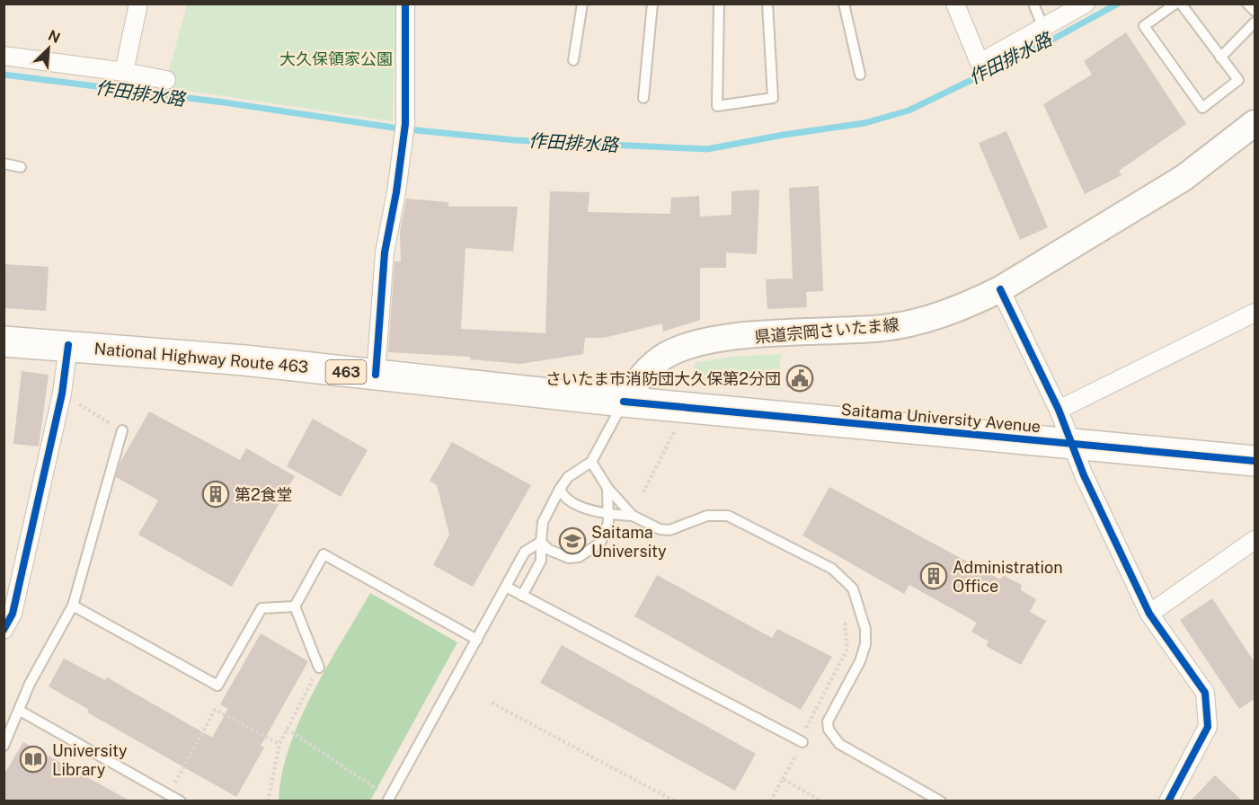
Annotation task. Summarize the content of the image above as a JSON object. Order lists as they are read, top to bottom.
{
  "streets": {
    "highway": ["National Highway Route 463", "463", "Saitama University Avenue"],
    "main road": ["県道宗岡さいたま線"]
  },
  "crossings": [
    ["県道宗岡さいたま線", "National Highway Route 463"],
    ["県道宗岡さいたま線", "Saitama University Avenue"],
    ["National Highway Route 463", "Saitama University Avenue"]
  ],
  "water": ["作田排水路"],
  "parks": ["大久保領家公園"],
  "places": {
    "public building": ["さいたま市消防団大久保第2分団"],
    "building": ["第2食堂", "Administration Office"],
    "school or university": ["Saitama University"],
    "library": ["University Library"]
  },
  "north": "top right"
}
